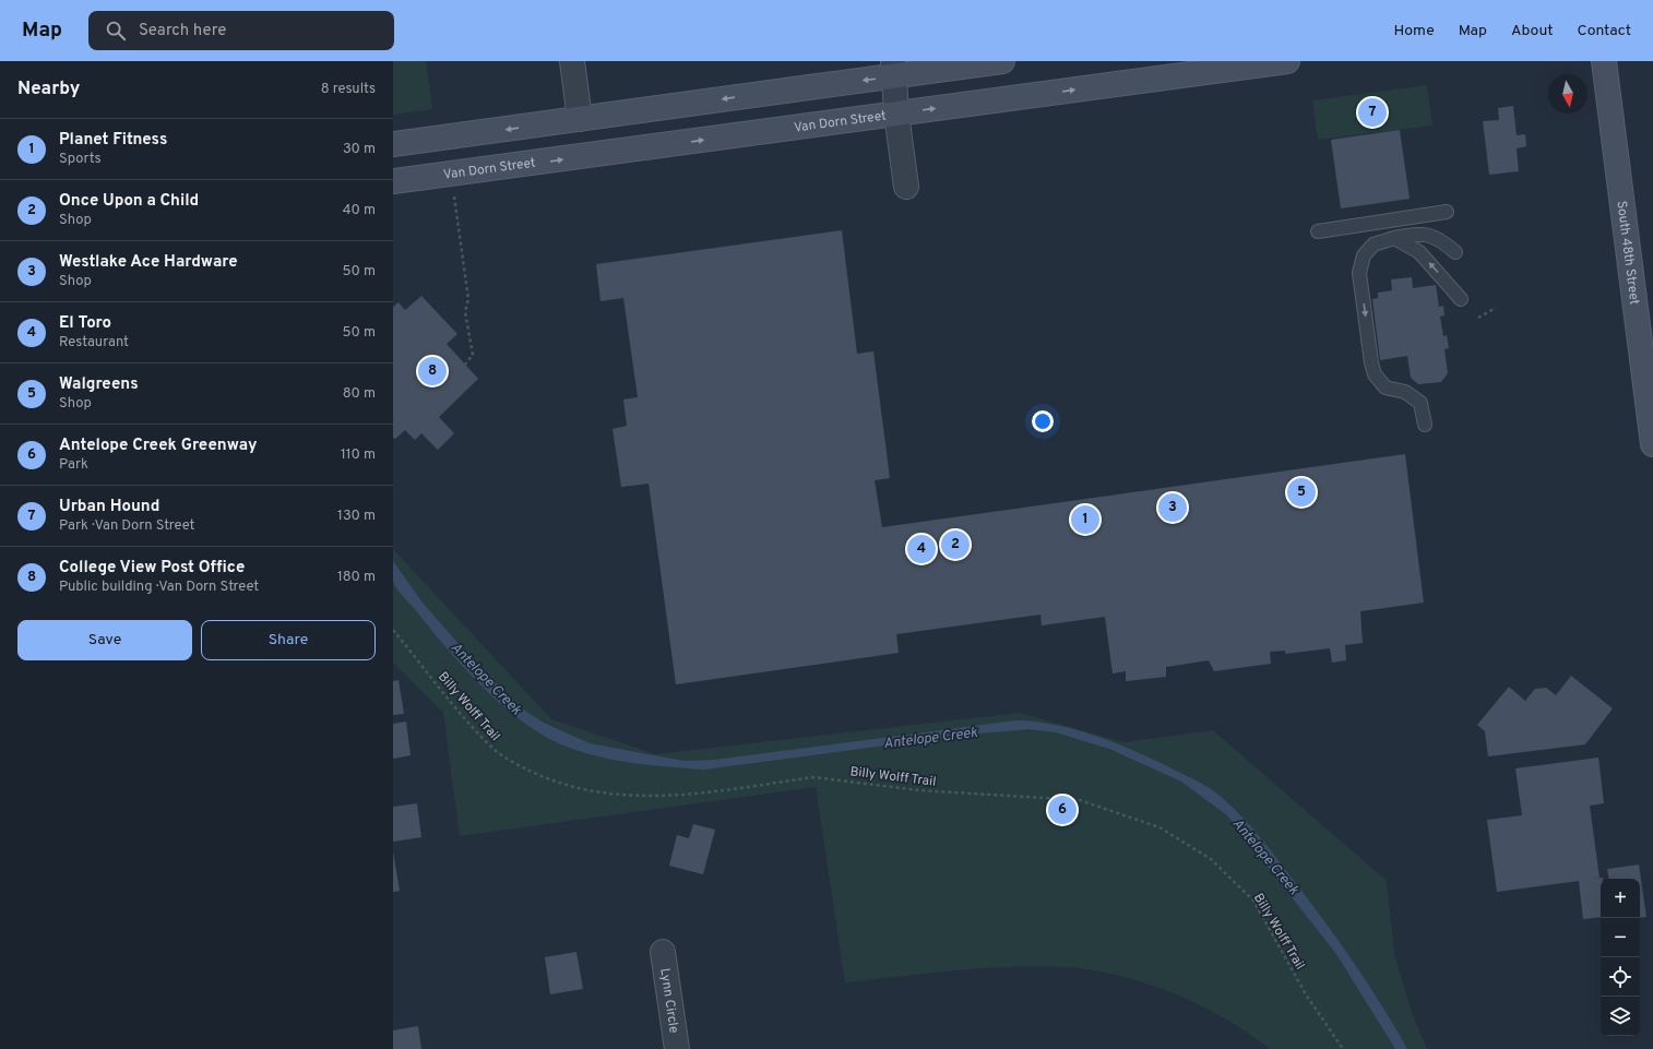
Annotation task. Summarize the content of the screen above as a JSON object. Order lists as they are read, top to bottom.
{
  "streets": {
    "main road": ["Van Dorn Street", "South 48th Street"],
    "street": ["Lynn Circle"],
    "path": ["Billy Wolff Trail"]
  },
  "water": ["Antelope Creek"],
  "north": "bottom",
  "page": {
    "header": "Map",
    "search": "Search here",
    "nav": [
      "Home",
      "Map",
      "About",
      "Contact"
    ],
    "heading": ["Nearby", "8 results"],
    "pins": [
      "7",
      "8",
      "5",
      "3",
      "1",
      "2",
      "4",
      "6"
    ],
    "list": [
      {
        "mark": "1",
        "name": "Planet Fitness",
        "note": "Sports",
        "value": "30 m"
      },
      {
        "mark": "2",
        "name": "Once Upon a Child",
        "note": "Shop",
        "value": "40 m"
      },
      {
        "mark": "3",
        "name": "Westlake Ace Hardware",
        "note": "Shop",
        "value": "50 m"
      },
      {
        "mark": "4",
        "name": "El Toro",
        "note": "Restaurant",
        "value": "50 m"
      },
      {
        "mark": "5",
        "name": "Walgreens",
        "note": "Shop",
        "value": "80 m"
      },
      {
        "mark": "6",
        "name": "Antelope Creek Greenway",
        "note": "Park",
        "value": "110 m"
      },
      {
        "mark": "7",
        "name": "Urban Hound",
        "note": "Park · Van Dorn Street",
        "value": "130 m"
      },
      {
        "mark": "8",
        "name": "College View Post Office",
        "note": "Public building · Van Dorn Street",
        "value": "180 m"
      }
    ],
    "buttons": ["Save", "Share"],
    "map_buttons": ["+", "−"]
  }
}
